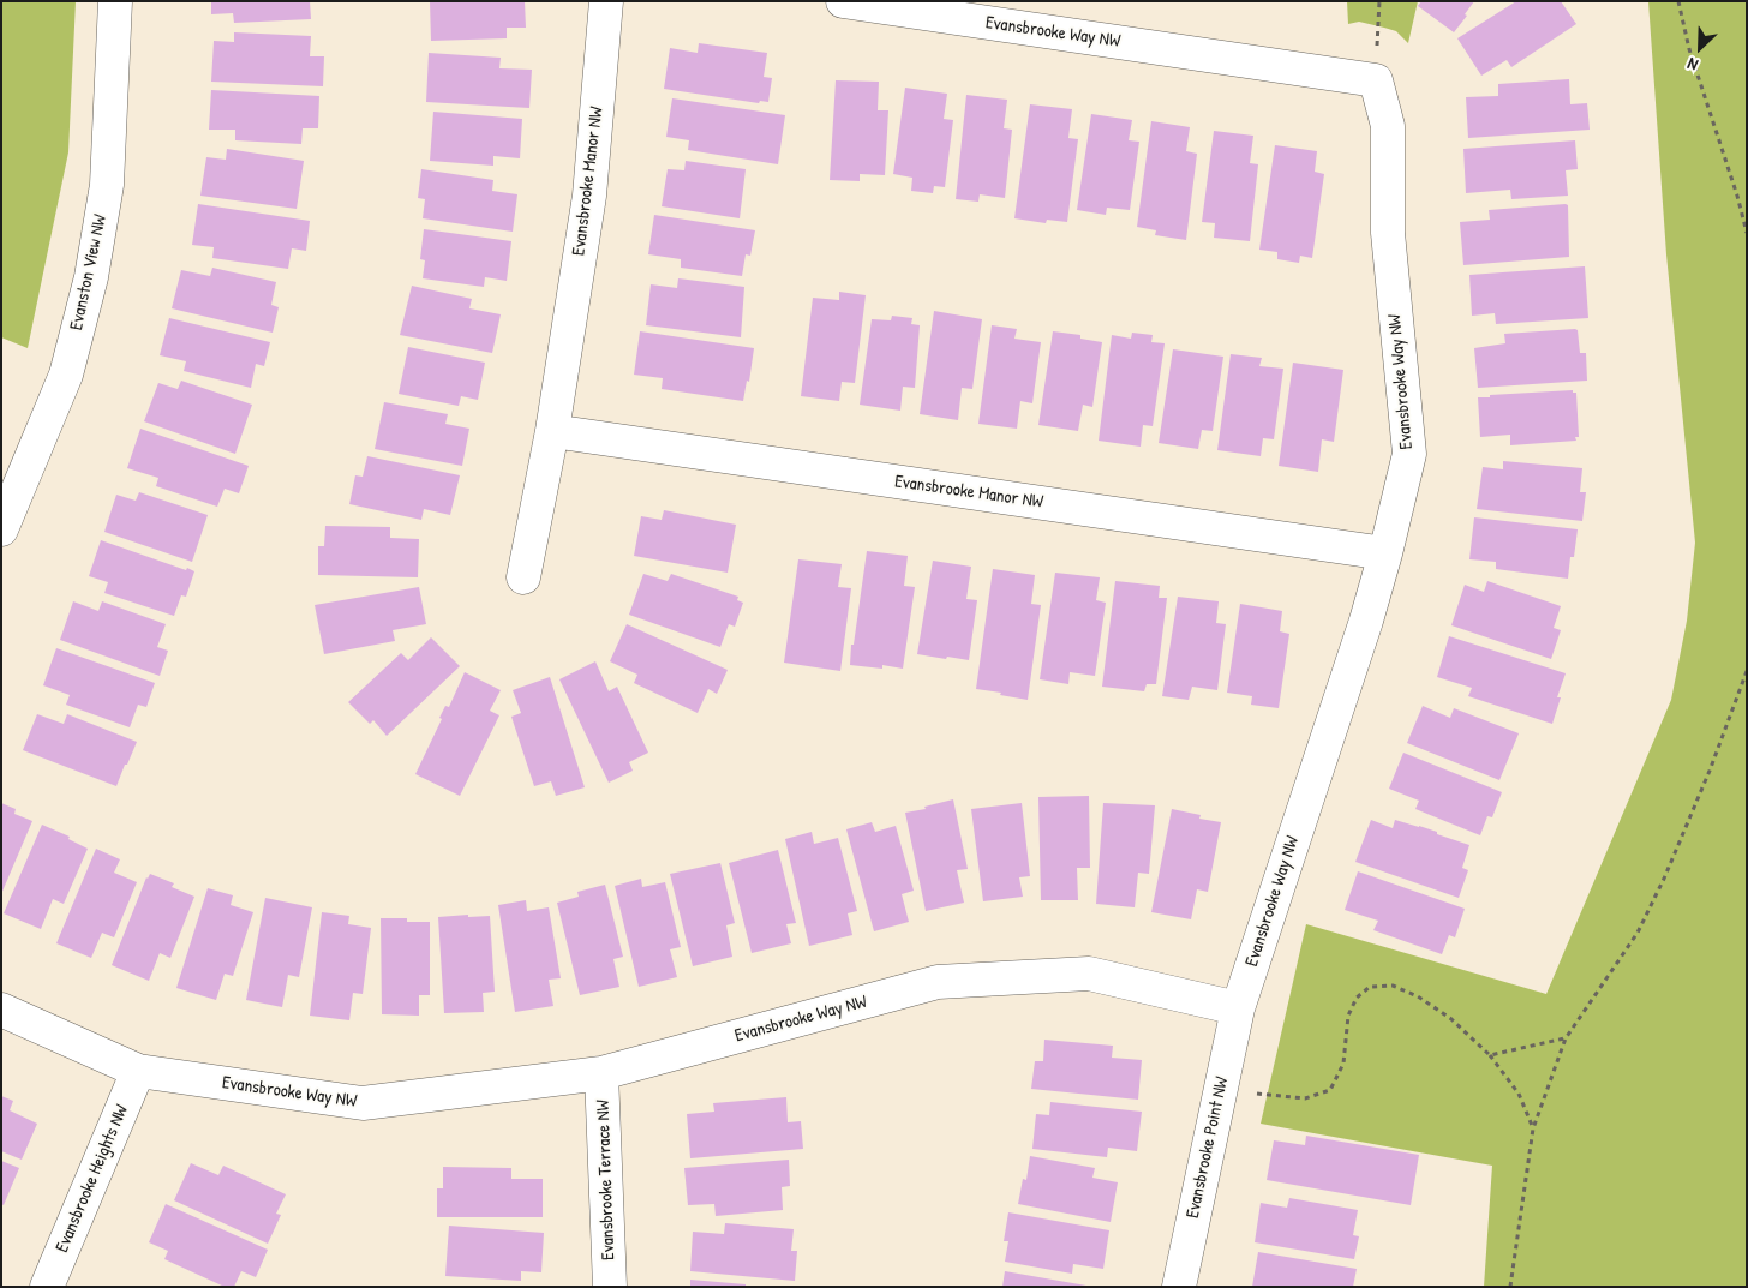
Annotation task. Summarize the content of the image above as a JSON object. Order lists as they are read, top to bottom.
{
  "streets": {
    "street": [
      "Evansbrooke Way NW",
      "Evansbrooke Manor NW",
      "Evanston View NW",
      "Evansbrooke Point NW",
      "Evansbrooke Heights NW",
      "Evansbrooke Terrace NW"
    ]
  },
  "crossings": [
    ["Evansbrooke Way NW", "Evansbrooke Manor NW"],
    ["Evansbrooke Way NW", "Evansbrooke Point NW"],
    ["Evansbrooke Way NW", "Evansbrooke Heights NW"],
    ["Evansbrooke Way NW", "Evansbrooke Terrace NW"]
  ],
  "north": "bottom left"
}
